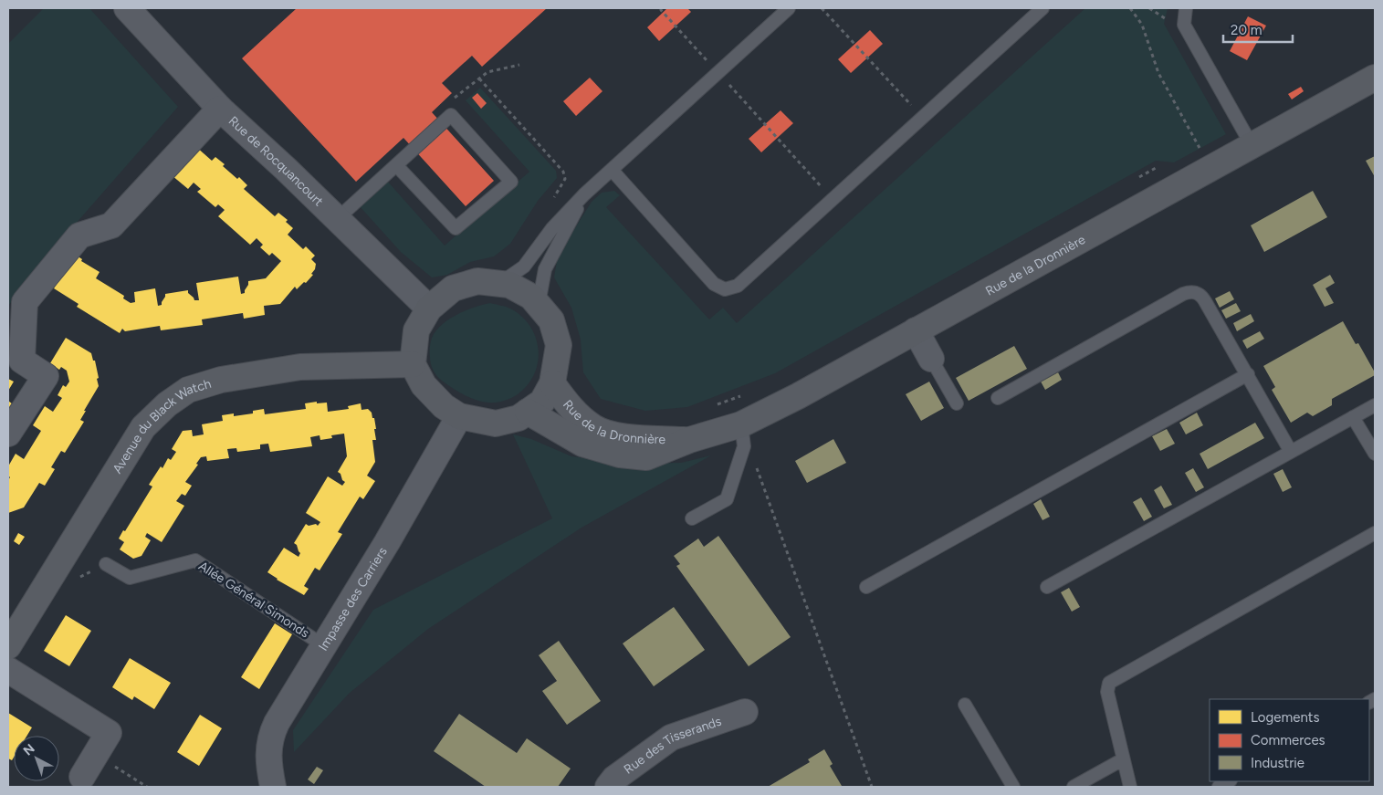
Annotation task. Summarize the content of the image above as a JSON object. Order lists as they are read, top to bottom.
{
  "streets": {
    "street": [
      "Rue de Rocquancourt",
      "Rue de la Dronnière",
      "Avenue du Black Watch",
      "Impasse des Carriers",
      "Rue des Tisserands"
    ],
    "lane": ["Allée Général Simonds"]
  },
  "crossings": [
    ["Rue de Rocquancourt", "Rue de la Dronnière"],
    ["Rue de Rocquancourt", "Avenue du Black Watch"],
    ["Rue de Rocquancourt", "Impasse des Carriers"],
    ["Rue de la Dronnière", "Avenue du Black Watch"],
    ["Rue de la Dronnière", "Impasse des Carriers"],
    ["Avenue du Black Watch", "Impasse des Carriers"],
    ["Impasse des Carriers", "Allée Général Simonds"]
  ],
  "legend": ["Logements", "Commerces", "Industrie"],
  "scale_bar": "20 m",
  "north": "top left"
}
